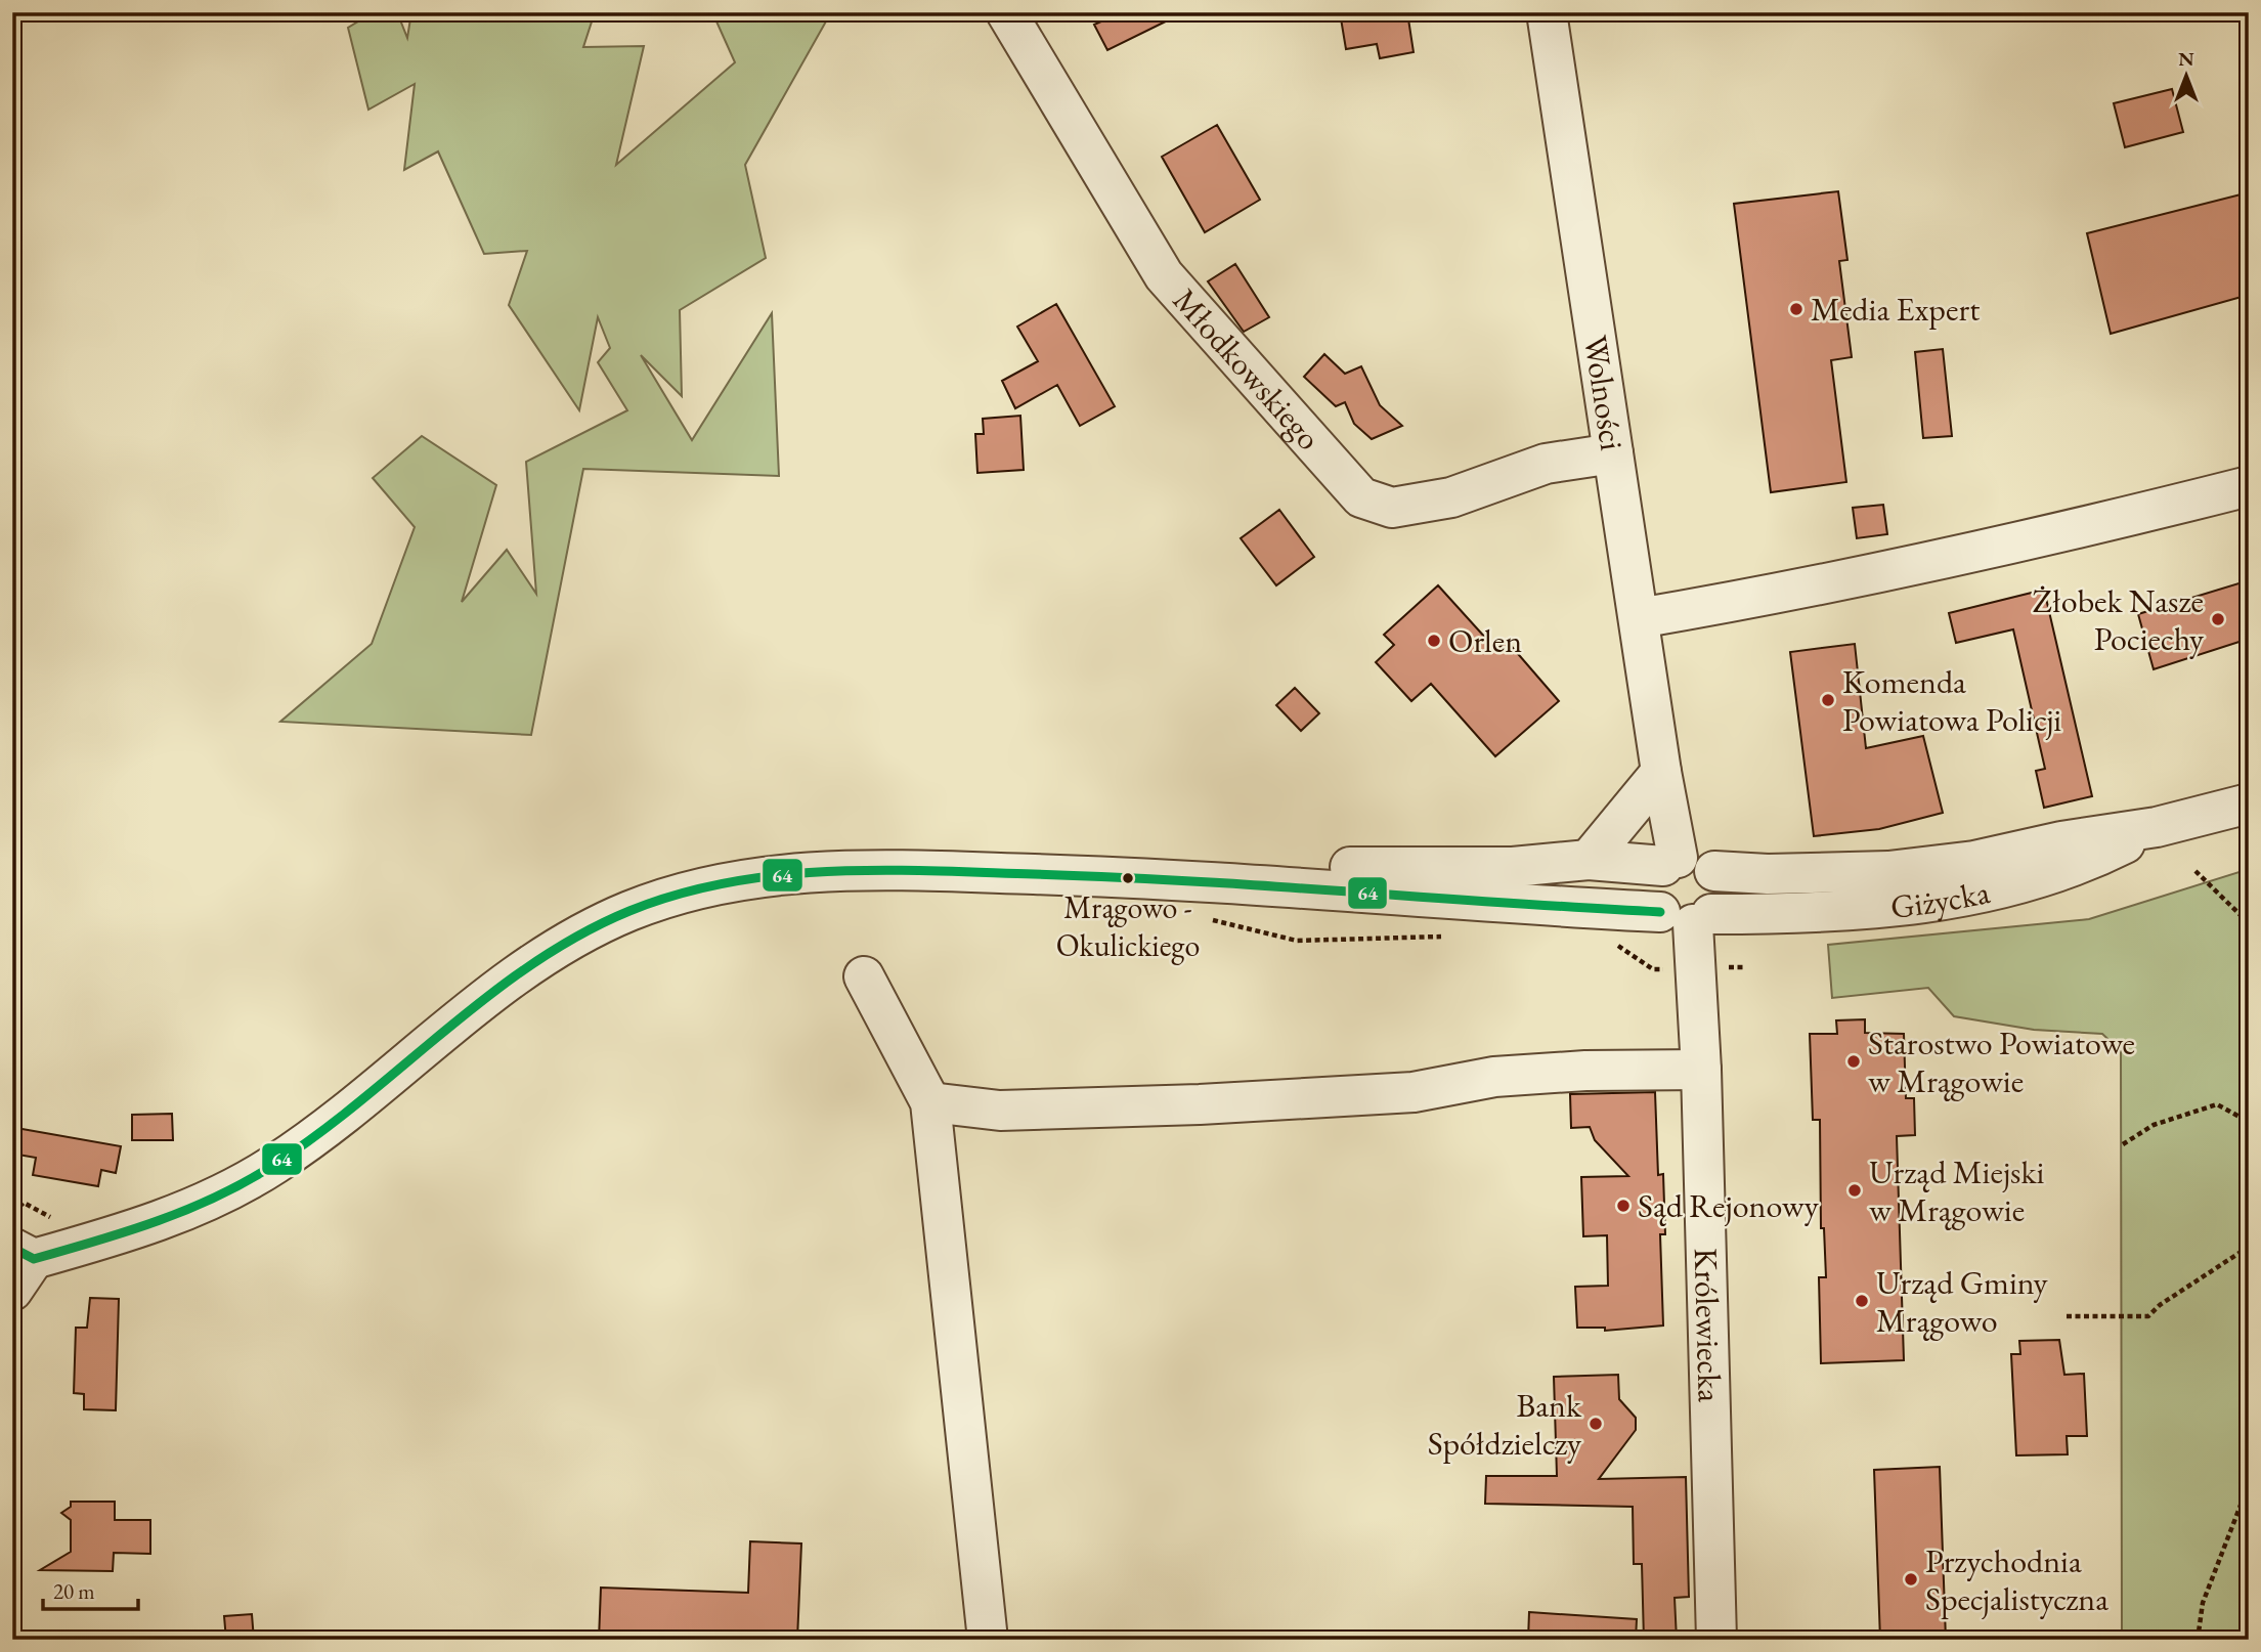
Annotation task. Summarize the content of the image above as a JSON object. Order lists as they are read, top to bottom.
{
  "streets": {
    "street": [
      "Młodkowskiego",
      "Wolności",
      "Giżycka",
      "Królewiecka"
    ]
  },
  "crossings": [
    ["Młodkowskiego", "Wolności"],
    ["Wolności", "Giżycka"],
    ["Wolności", "Królewiecka"],
    ["Giżycka", "Królewiecka"]
  ],
  "places": [
    "Media Expert",
    "Żłobek Nasze Pociechy",
    "Orlen",
    "Komenda Powiatowa Policji",
    "Mrągowo - Okulickiego",
    "Starostwo Powiatowe w Mrągowie",
    "Urząd Miejski w Mrągowie",
    "Sąd Rejonowy",
    "Urząd Gminy Mrągowo",
    "Bank Spółdzielczy",
    "Przychodnia Specjalistyczna"
  ],
  "lines": ["transit line 64"],
  "scale_bar": "20 m",
  "north": "top"
}
